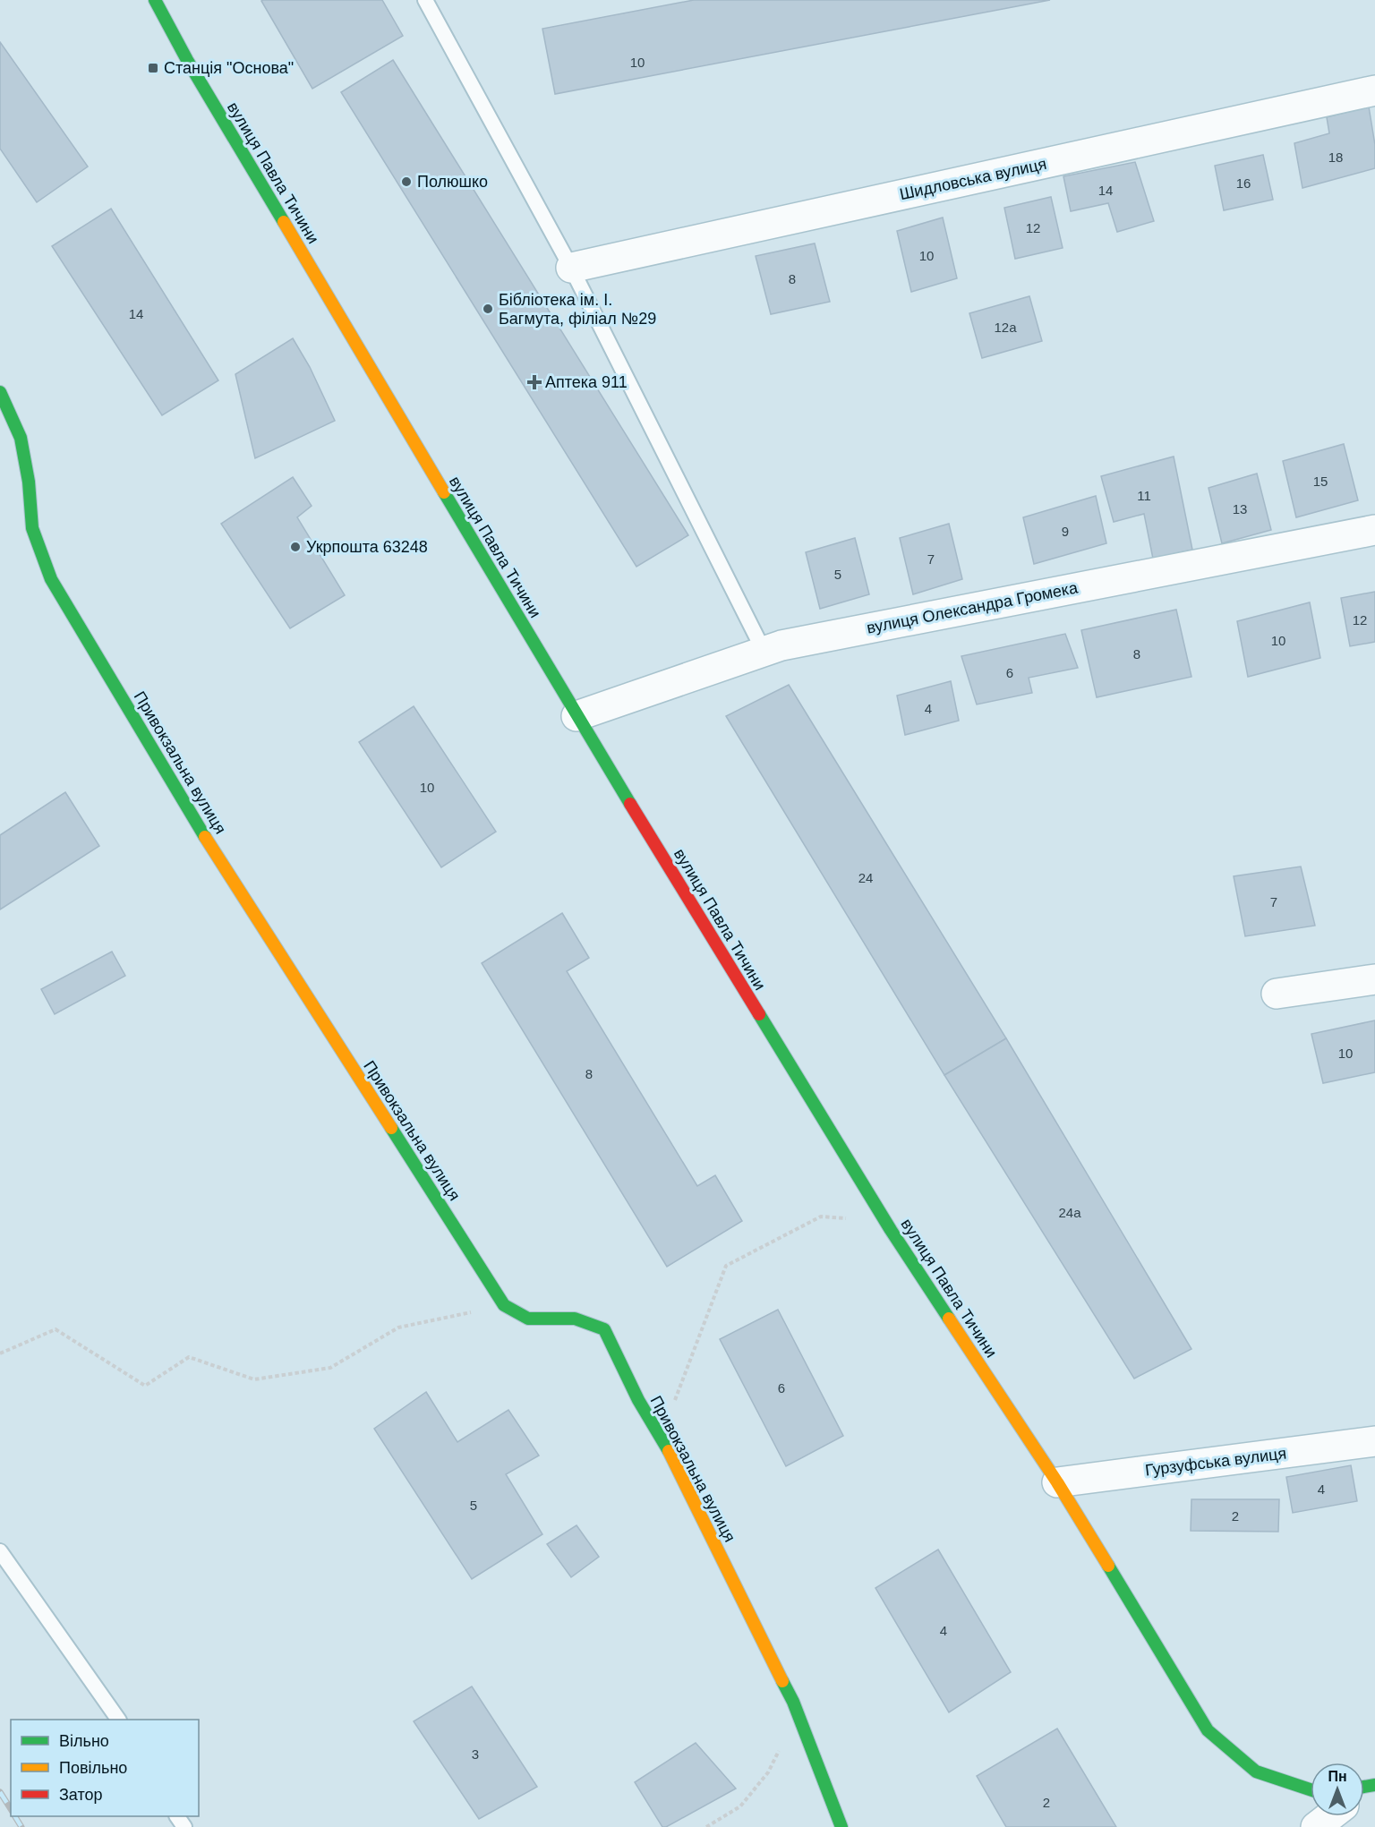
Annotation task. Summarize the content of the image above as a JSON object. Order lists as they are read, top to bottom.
{
  "streets": {
    "main road": ["вулиця Павла Тичини", "Привокзальна вулиця"],
    "street": ["Шидловська вулиця", "вулиця Олександра Громека", "Гурзуфська вулиця"]
  },
  "crossings": [
    ["вулиця Павла Тичини", "вулиця Олександра Громека"],
    ["вулиця Павла Тичини", "Гурзуфська вулиця"]
  ],
  "places": {
    "transit": ["Станція \"Основа\""],
    "other": ["Полюшко", "Бібліотека ім. І. Багмута, філіал №29", "Укрпошта 63248"],
    "health": ["Аптека 911"]
  },
  "house_numbers": [
    "10",
    "18",
    "16",
    "14",
    "12",
    "10",
    "8",
    "14",
    "12а",
    "15",
    "11",
    "13",
    "9",
    "7",
    "5",
    "12",
    "10",
    "8",
    "6",
    "4",
    "10",
    "24",
    "7",
    "10",
    "8",
    "24а",
    "6",
    "4",
    "5",
    "2",
    "4",
    "3",
    "2"
  ],
  "legend": ["Вільно", "Повільно", "Затор"],
  "north": "top"
}
